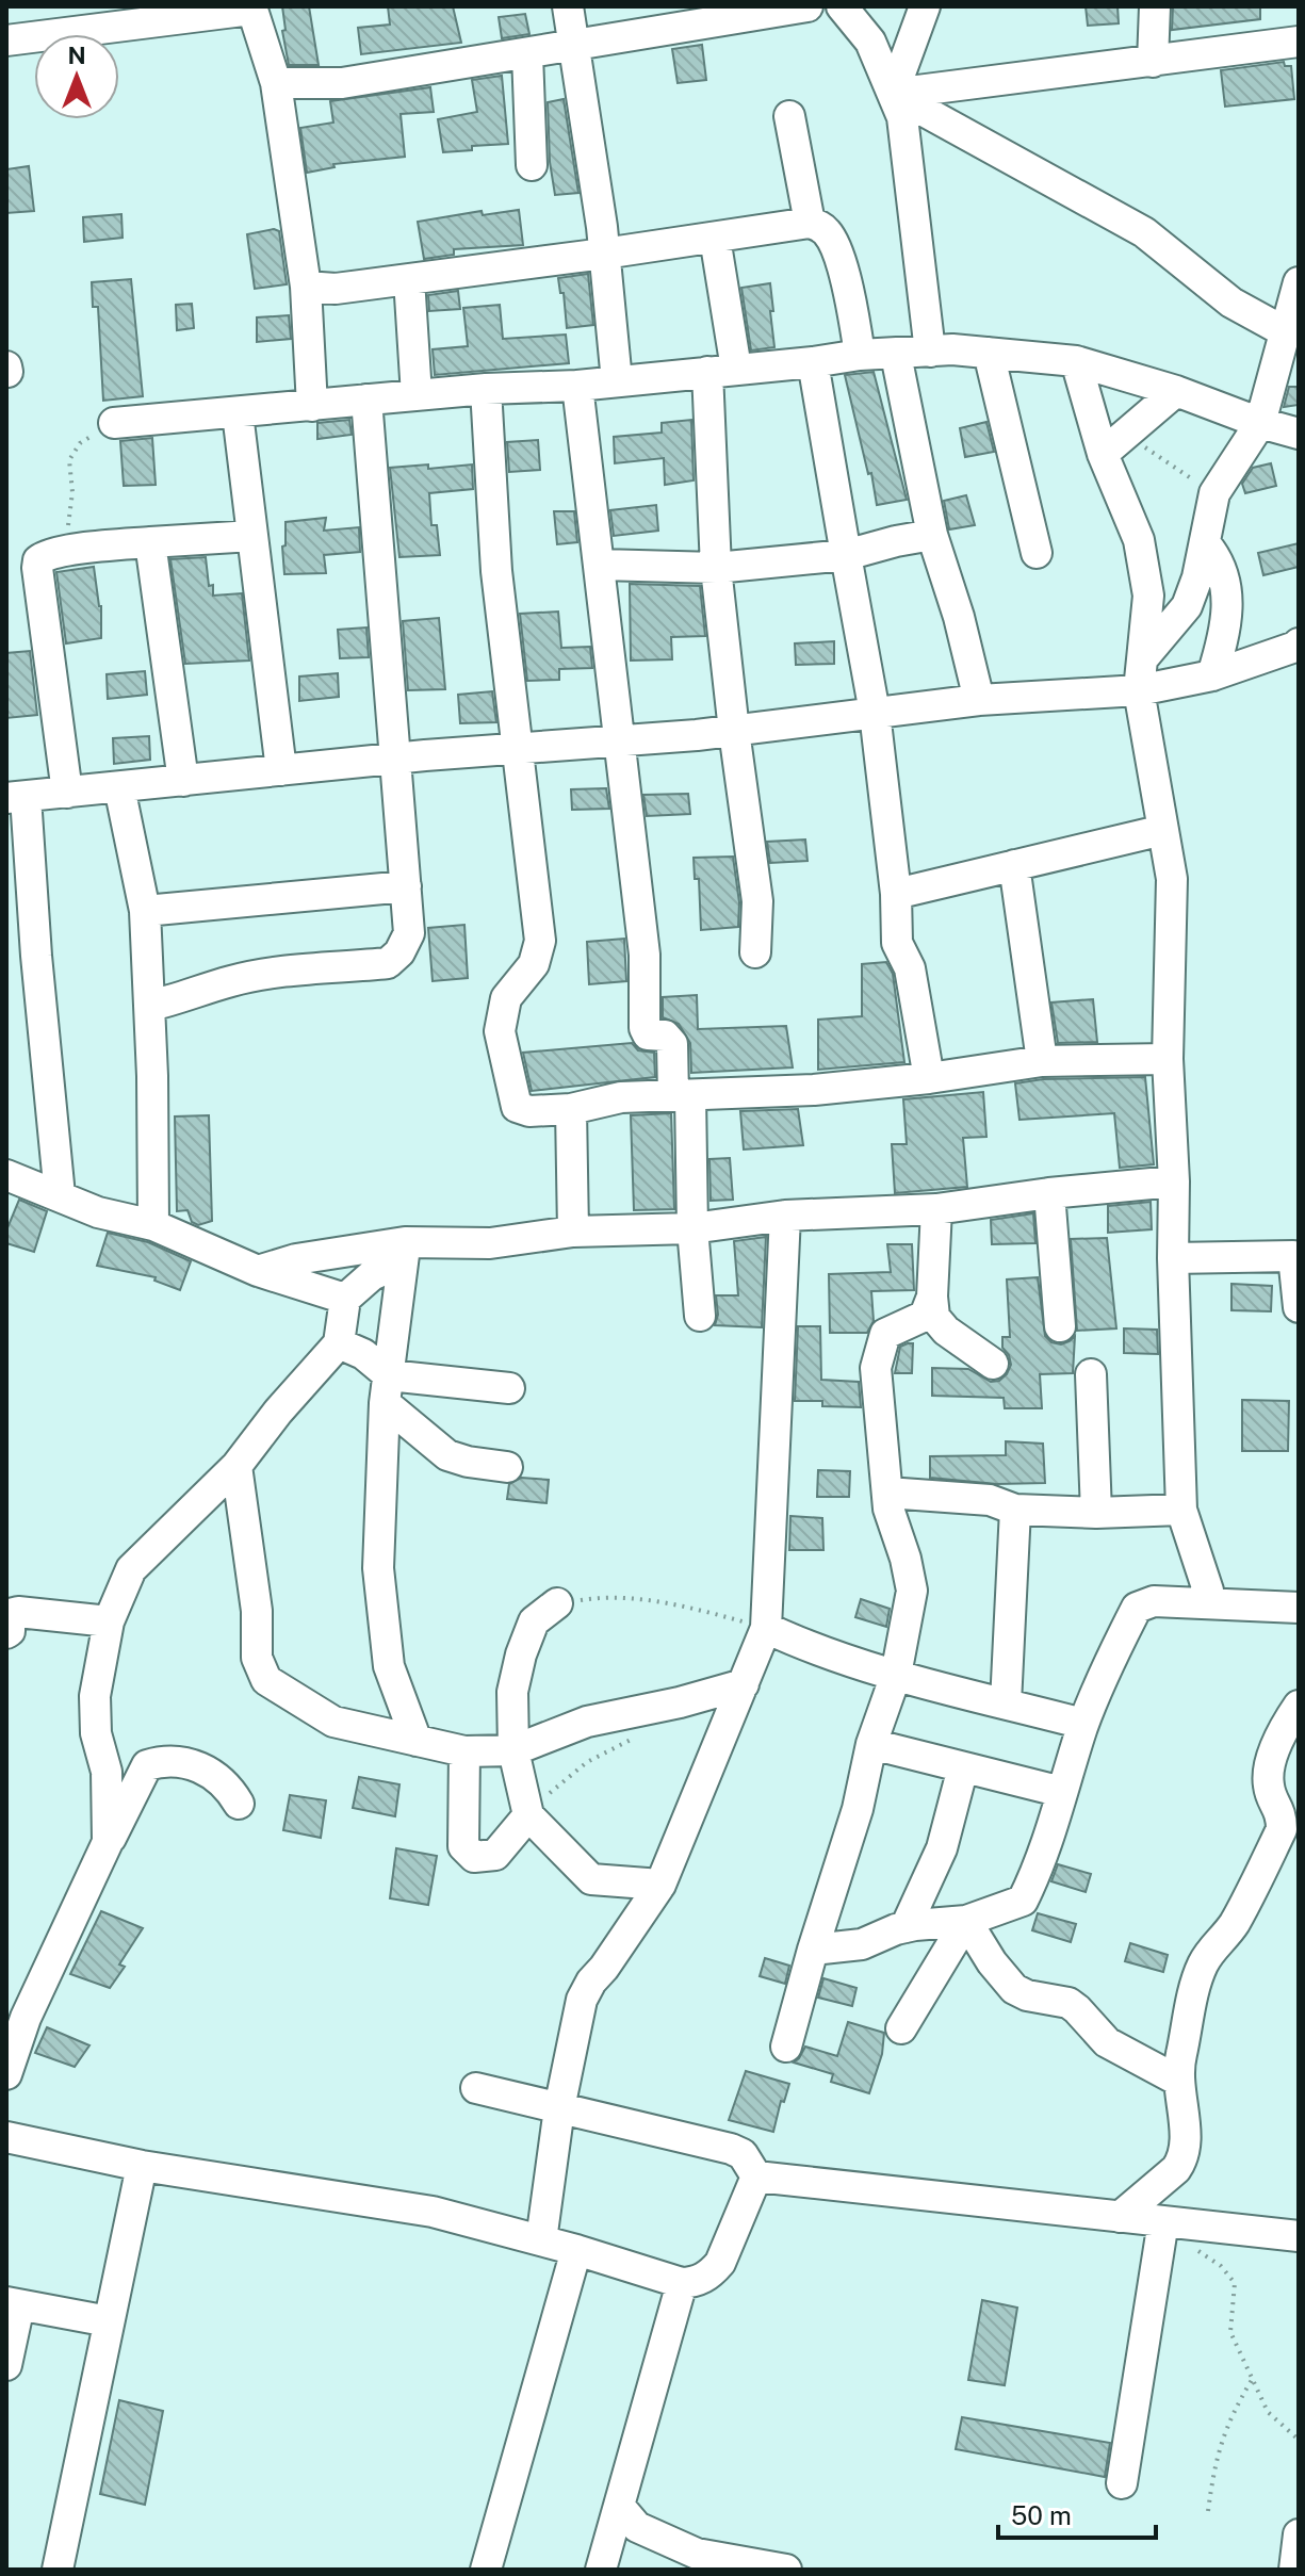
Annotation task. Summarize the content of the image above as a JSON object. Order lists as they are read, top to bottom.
{
  "scale_bar": "50 m",
  "north": "top"
}
